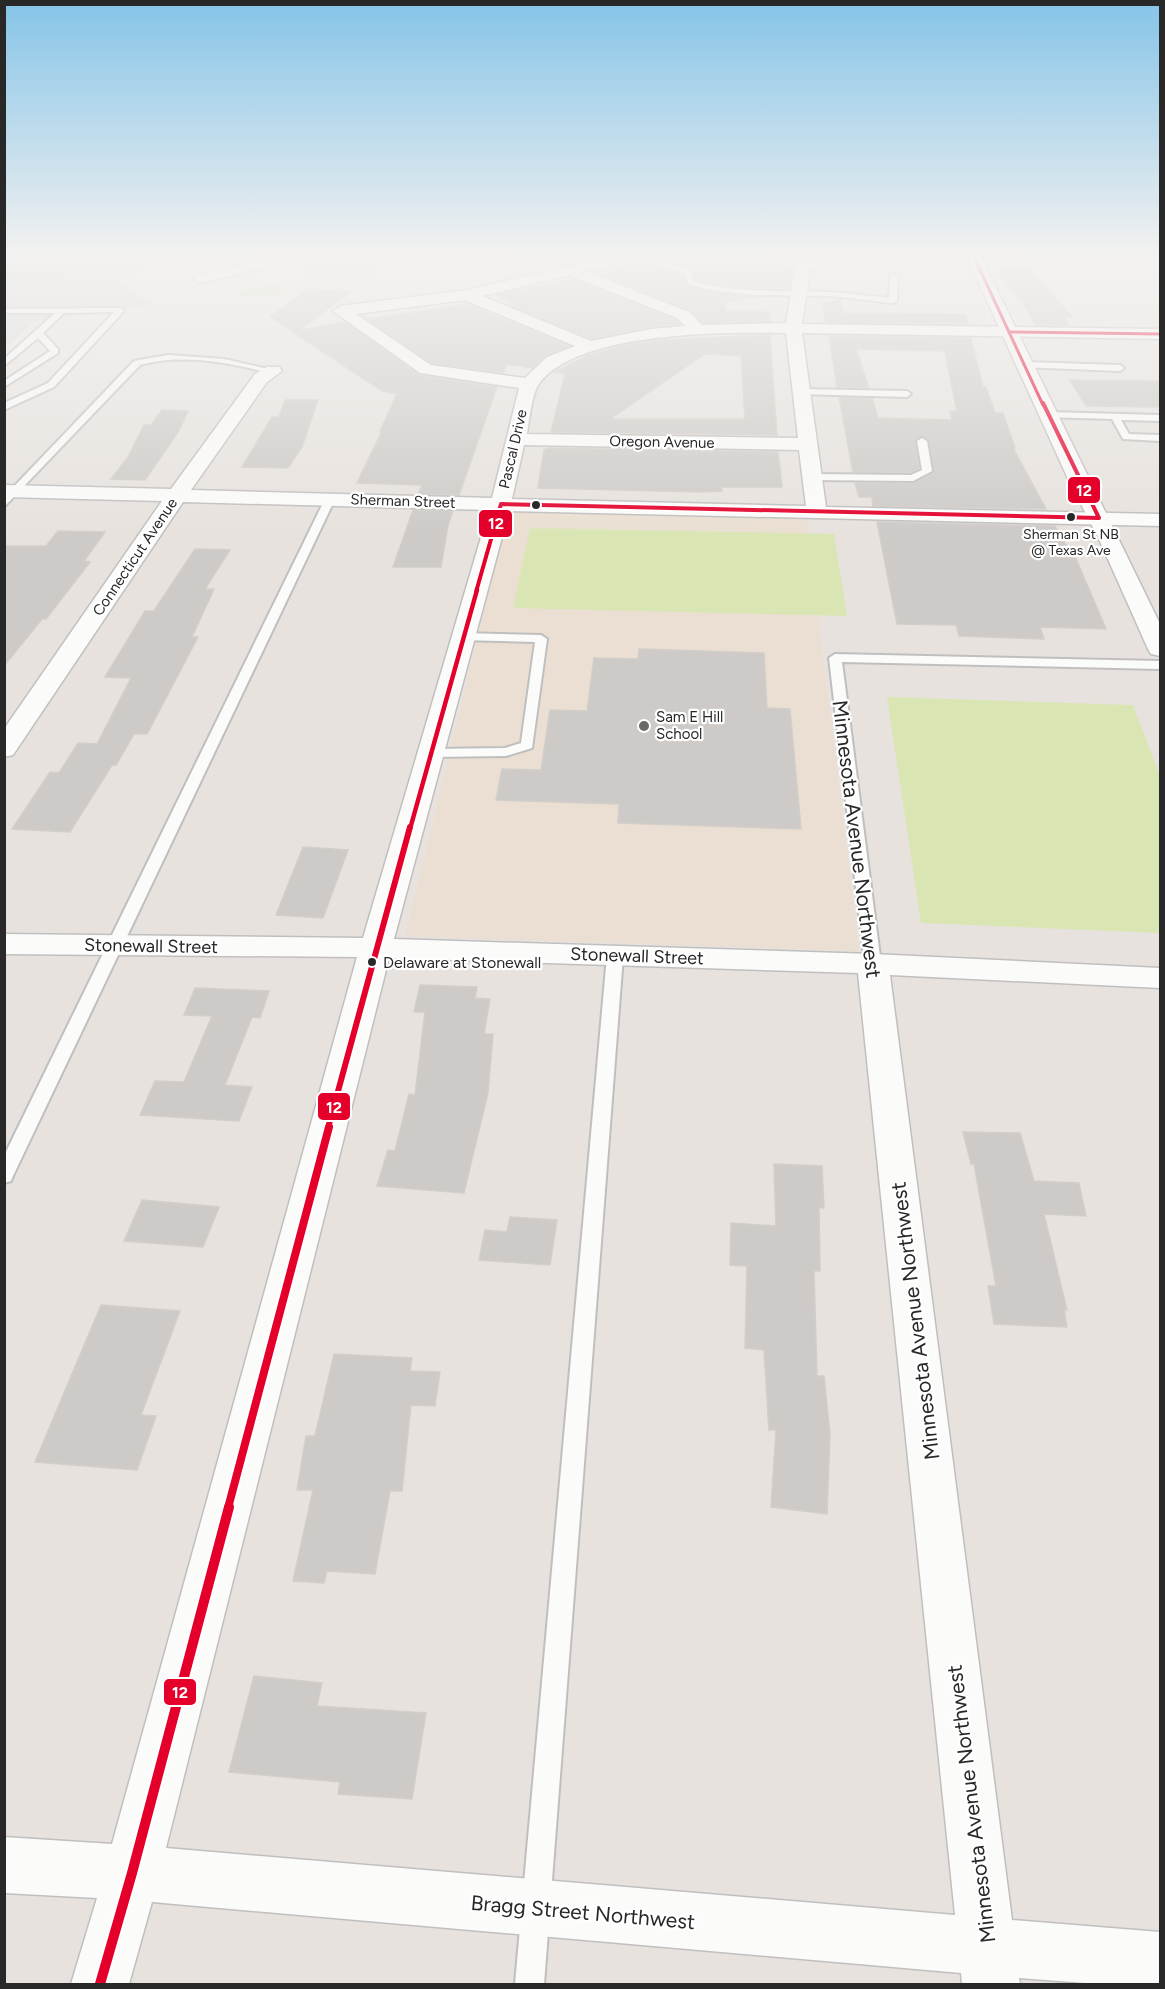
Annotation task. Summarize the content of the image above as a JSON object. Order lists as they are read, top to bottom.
{
  "streets": {
    "street": [
      "Oregon Avenue",
      "Pascal Drive",
      "Sherman Street",
      "Connecticut Avenue",
      "Minnesota Avenue Northwest",
      "Stonewall Street",
      "Bragg Street Northwest"
    ]
  },
  "crossings": [
    ["Oregon Avenue", "Pascal Drive"],
    ["Pascal Drive", "Sherman Street"],
    ["Pascal Drive", "Stonewall Street"],
    ["Pascal Drive", "Bragg Street Northwest"],
    ["Sherman Street", "Connecticut Avenue"],
    ["Minnesota Avenue Northwest", "Stonewall Street"],
    ["Minnesota Avenue Northwest", "Bragg Street Northwest"]
  ],
  "places": ["Sherman St NB @ Texas Ave", "Sam E Hill School", "Delaware at Stonewall"],
  "lines": ["transit line 12"]
}
